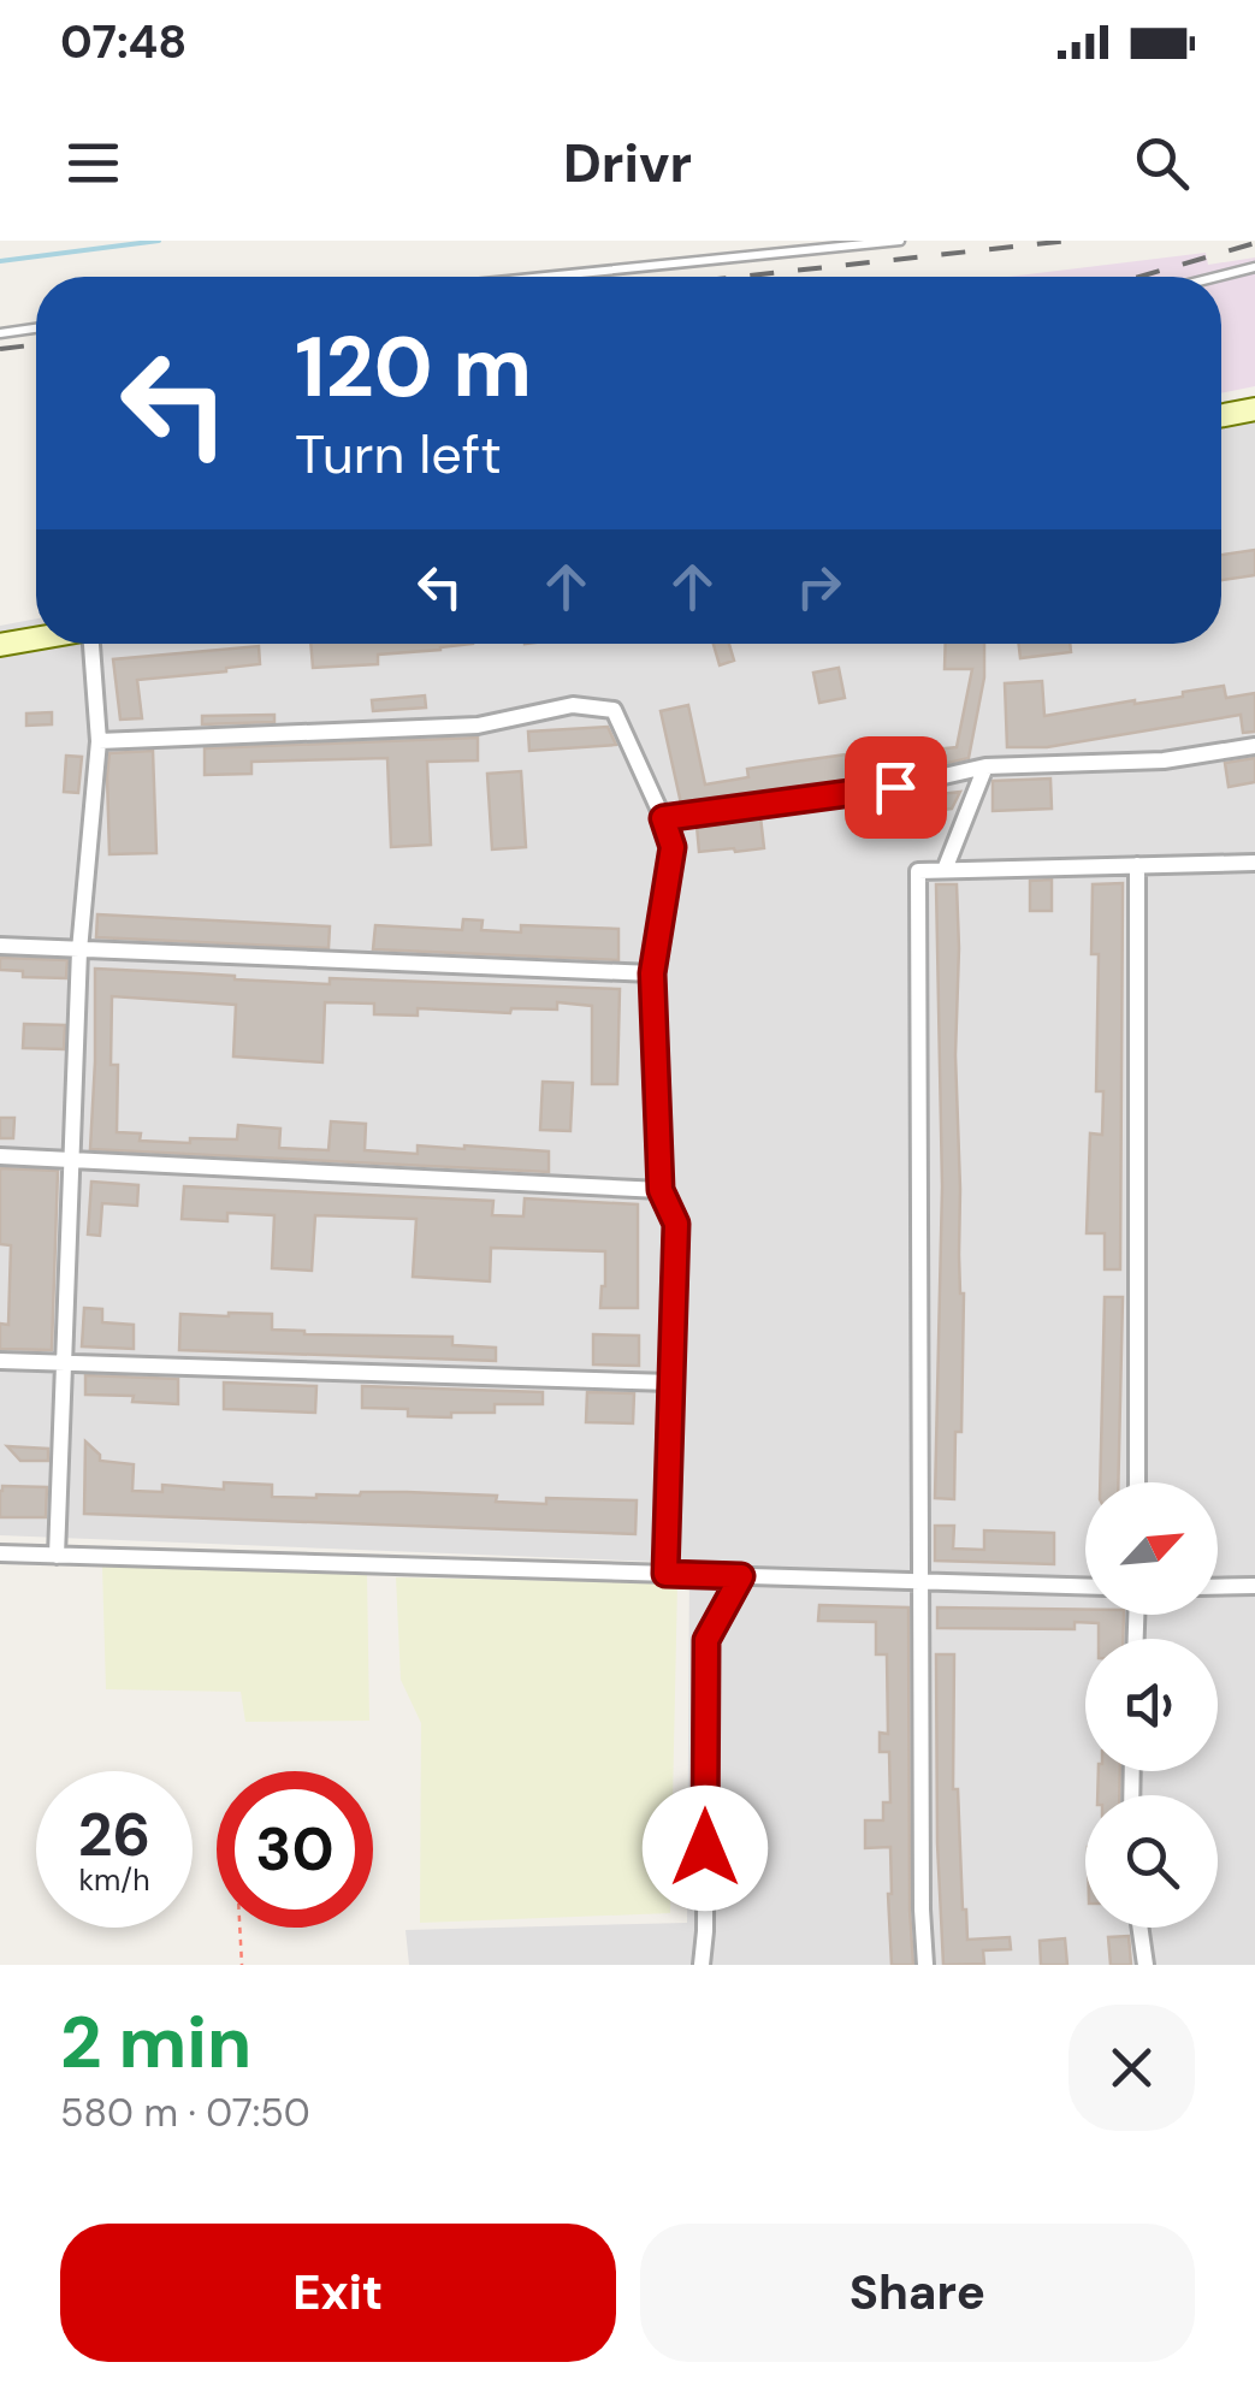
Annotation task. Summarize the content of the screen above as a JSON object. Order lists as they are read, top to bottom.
{
  "north": "top right",
  "page": {
    "status": "07:48",
    "header": "Drivr",
    "turn": ["120 m", "Turn left"],
    "speed": "26 km/h",
    "limit": "30",
    "heading": ["2 min", "580 m · 07:50"],
    "buttons": ["Exit", "Share"]
  }
}
